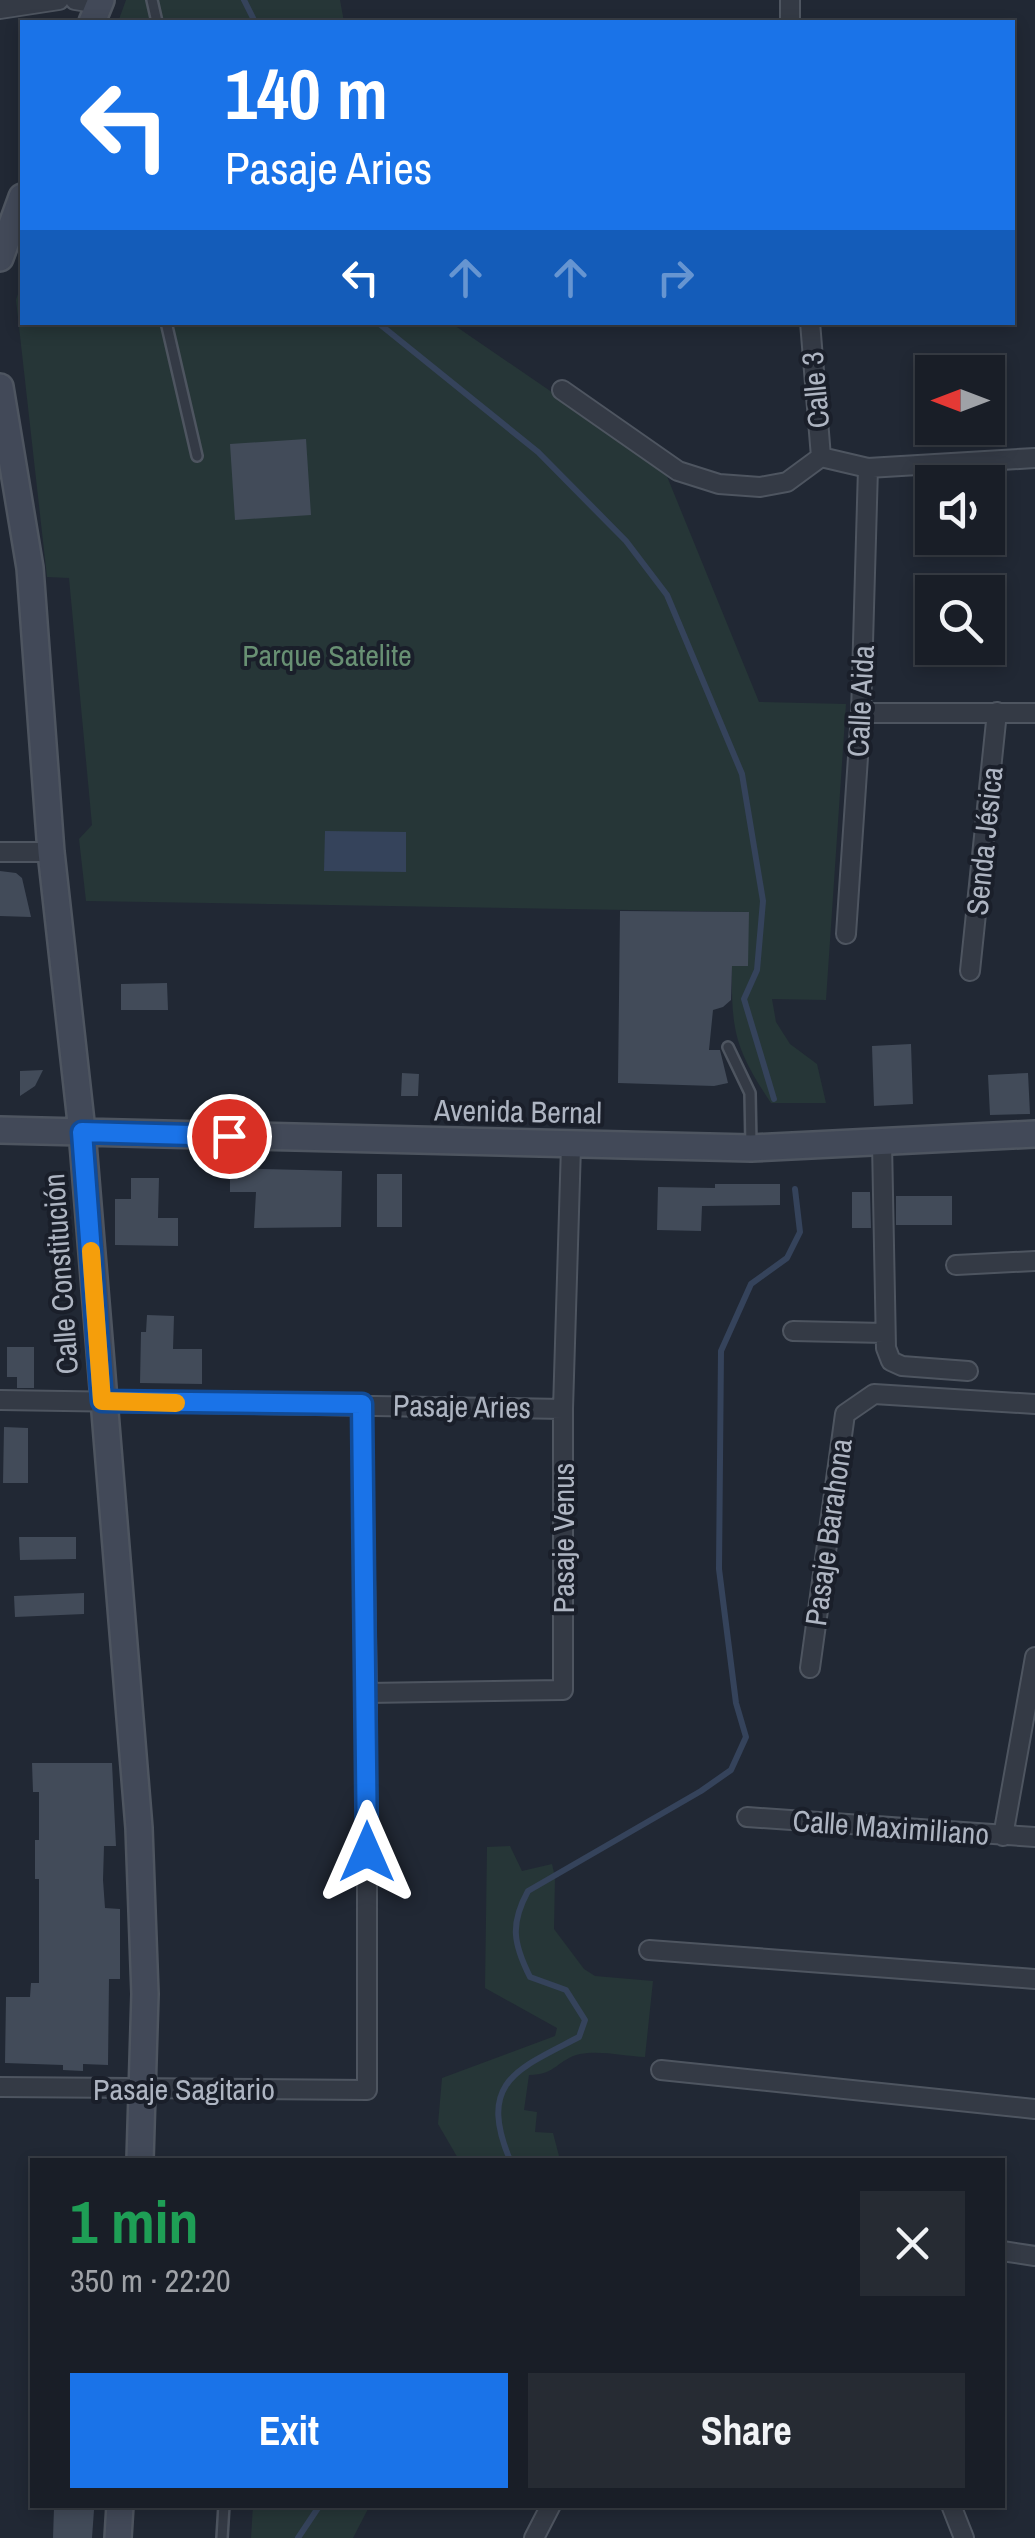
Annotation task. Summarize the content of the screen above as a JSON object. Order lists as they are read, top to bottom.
{
  "streets": {
    "main road": ["Avenida Bernal", "Calle Constitución"],
    "street": [
      "Calle 3",
      "Calle Aida",
      "Senda Jésica",
      "Pasaje Aries",
      "Pasaje Barahona",
      "Pasaje Venus",
      "Calle Maximiliano",
      "Pasaje Sagitario"
    ]
  },
  "crossings": [
    ["Avenida Bernal", "Calle Constitución"],
    ["Avenida Bernal", "Pasaje Venus"],
    ["Calle Constitución", "Pasaje Aries"],
    ["Calle Constitución", "Pasaje Sagitario"],
    ["Pasaje Aries", "Pasaje Venus"],
    ["Pasaje Venus", "Pasaje Sagitario"]
  ],
  "parks": ["Parque Satelite"],
  "north": "left",
  "page": {
    "turn": ["140 m", "Pasaje Aries"],
    "heading": ["1 min", "350 m · 22:20"],
    "buttons": ["Exit", "Share"]
  }
}
